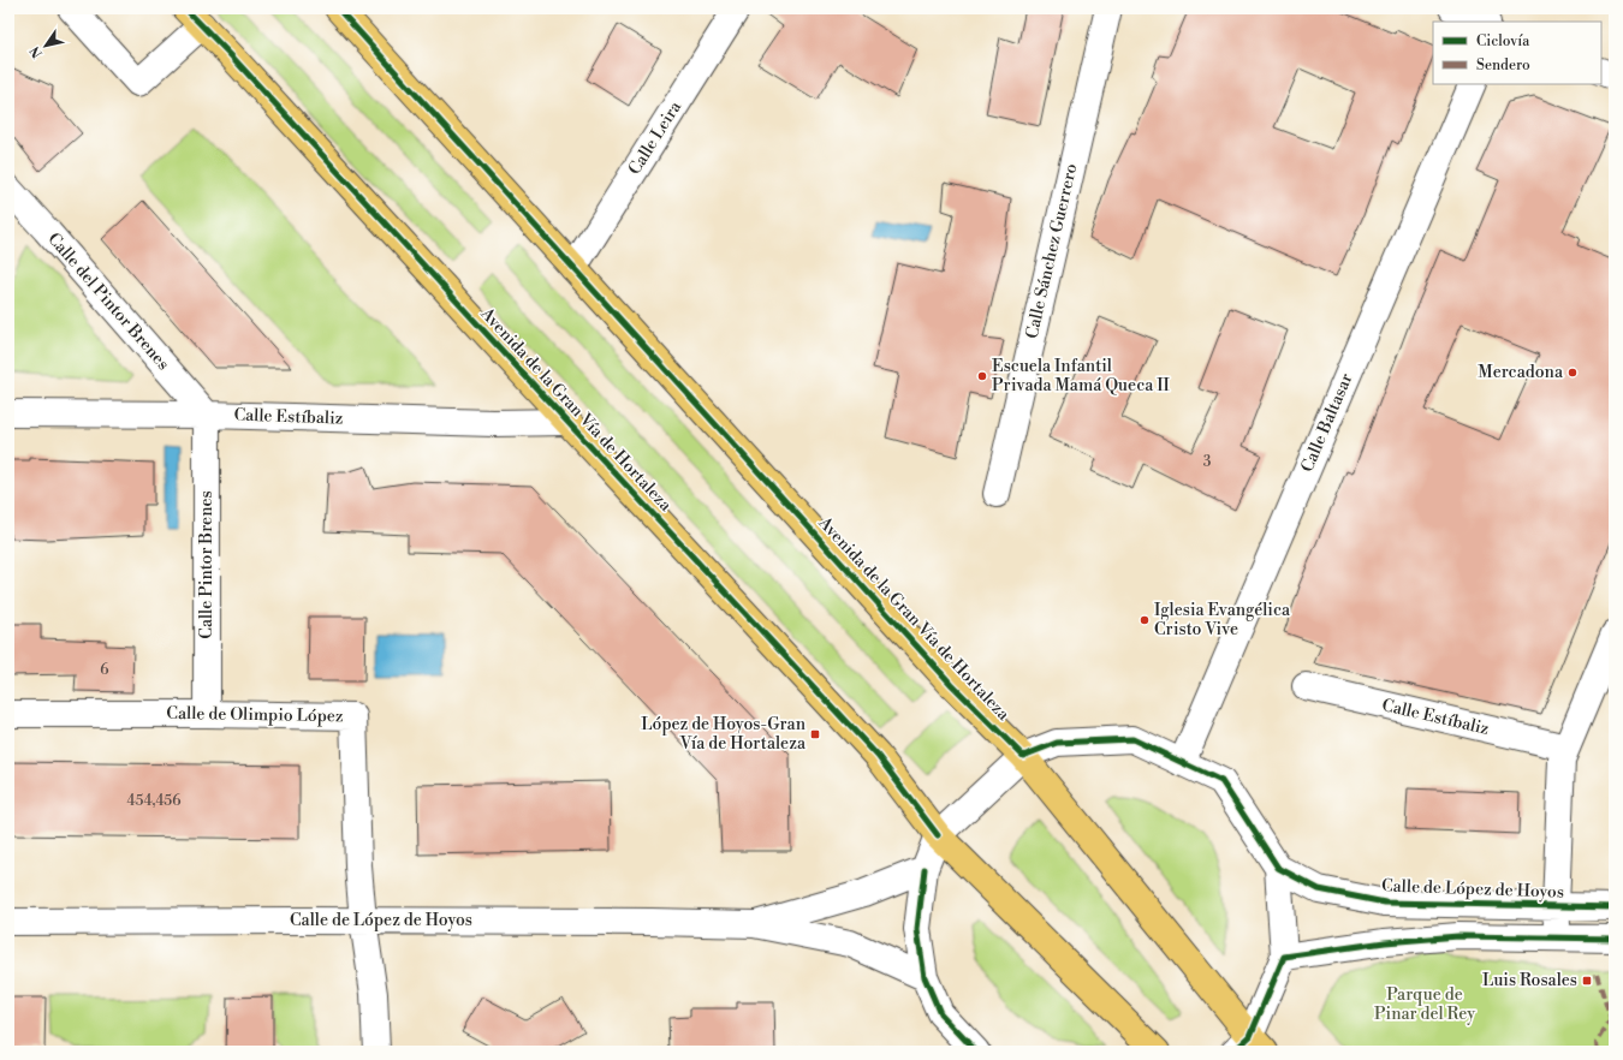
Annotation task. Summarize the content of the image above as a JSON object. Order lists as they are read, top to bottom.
{
  "streets": {
    "main road": ["Avenida de la Gran Vía de Hortaleza"],
    "street": [
      "Calle Leira",
      "Calle Sánchez Guerrero",
      "Calle del Pintor Brenes",
      "Calle Estíbaliz",
      "Calle Baltasar",
      "Calle Pintor Brenes",
      "Calle de Olimpio López",
      "Calle de López de Hoyos"
    ]
  },
  "crossings": [
    ["Calle Leira", "Avenida de la Gran Vía de Hortaleza"],
    ["Calle del Pintor Brenes", "Calle Estíbaliz"],
    ["Calle del Pintor Brenes", "Calle Pintor Brenes"],
    ["Avenida de la Gran Vía de Hortaleza", "Calle Estíbaliz"],
    ["Calle Estíbaliz", "Calle Pintor Brenes"],
    ["Calle Pintor Brenes", "Calle de Olimpio López"],
    ["Calle de Olimpio López", "Calle de López de Hoyos"]
  ],
  "parks": ["Parque de Pinar del Rey"],
  "places": {
    "other": ["Mercadona", "Escuela Infantil Privada Mamá Queca II", "Iglesia Evangélica Cristo Vive"],
    "transit": ["López de Hoyos-Gran Vía de Hortaleza", "Luis Rosales"]
  },
  "house_numbers": ["3", "6", "454,456"],
  "legend": ["Ciclovía", "Sendero"],
  "north": "bottom left"
}
